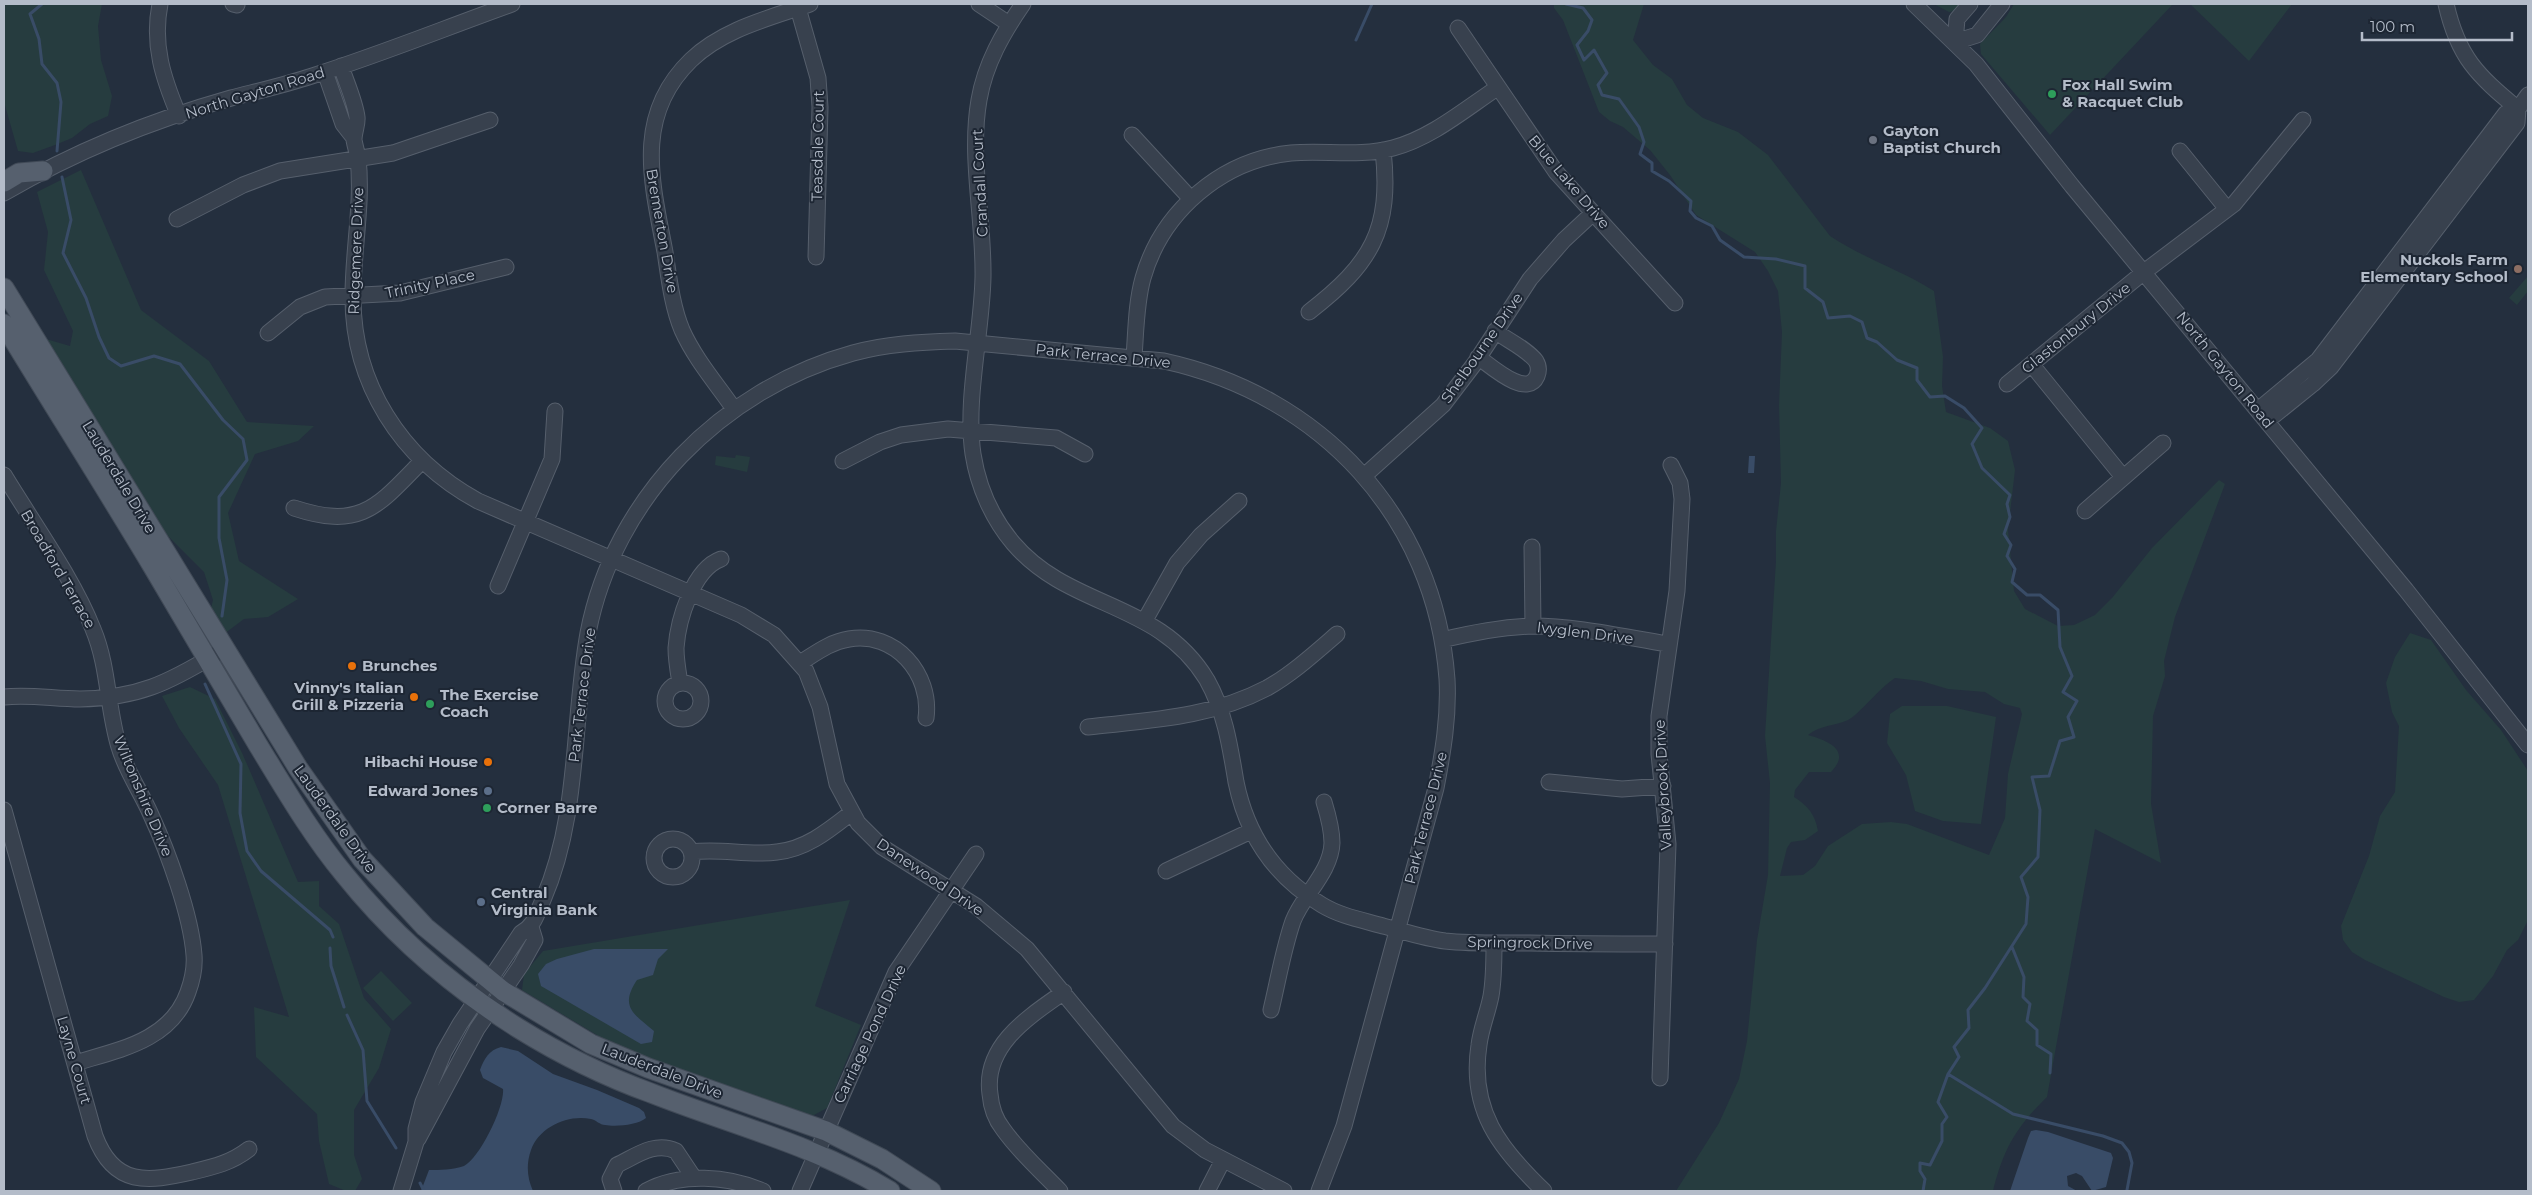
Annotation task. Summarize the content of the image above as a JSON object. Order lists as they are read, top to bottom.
{
  "streets": {
    "main road": ["Lauderdale Drive"],
    "street": [
      "North Gayton Road",
      "Teasdale Court",
      "Blue Lake Drive",
      "Crandall Court",
      "Bremerton Drive",
      "Ridgemere Drive",
      "Trinity Place",
      "Glastonbury Drive",
      "Shelbourne Drive",
      "Park Terrace Drive",
      "Broadford Terrace",
      "Ivyglen Drive",
      "Valleybrook Drive",
      "Wiltonshire Drive",
      "Danewood Drive",
      "Springrock Drive",
      "Carriage Pond Drive",
      "Layne Court"
    ]
  },
  "crossings": [
    ["North Gayton Road", "Ridgemere Drive"],
    ["North Gayton Road", "Glastonbury Drive"],
    ["Teasdale Court", "Bremerton Drive"],
    ["Blue Lake Drive", "Shelbourne Drive"],
    ["Crandall Court", "Park Terrace Drive"],
    ["Crandall Court", "Springrock Drive"],
    ["Bremerton Drive", "Park Terrace Drive"],
    ["Ridgemere Drive", "Trinity Place"],
    ["Ridgemere Drive", "Park Terrace Drive"],
    ["Ridgemere Drive", "Danewood Drive"],
    ["Shelbourne Drive", "Park Terrace Drive"],
    ["Park Terrace Drive", "Lauderdale Drive"],
    ["Park Terrace Drive", "Ivyglen Drive"],
    ["Park Terrace Drive", "Danewood Drive"],
    ["Park Terrace Drive", "Springrock Drive"],
    ["Lauderdale Drive", "Carriage Pond Drive"],
    ["Broadford Terrace", "Wiltonshire Drive"],
    ["Ivyglen Drive", "Valleybrook Drive"],
    ["Valleybrook Drive", "Springrock Drive"],
    ["Wiltonshire Drive", "Layne Court"],
    ["Danewood Drive", "Carriage Pond Drive"]
  ],
  "places": [
    "Fox Hall Swim & Racquet Club",
    "Gayton Baptist Church",
    "Nuckols Farm Elementary School",
    "Brunches",
    "Vinny's Italian Grill & Pizzeria",
    "The Exercise Coach",
    "Hibachi House",
    "Edward Jones",
    "Corner Barre",
    "Central Virginia Bank"
  ],
  "scale_bar": "100 m"
}
